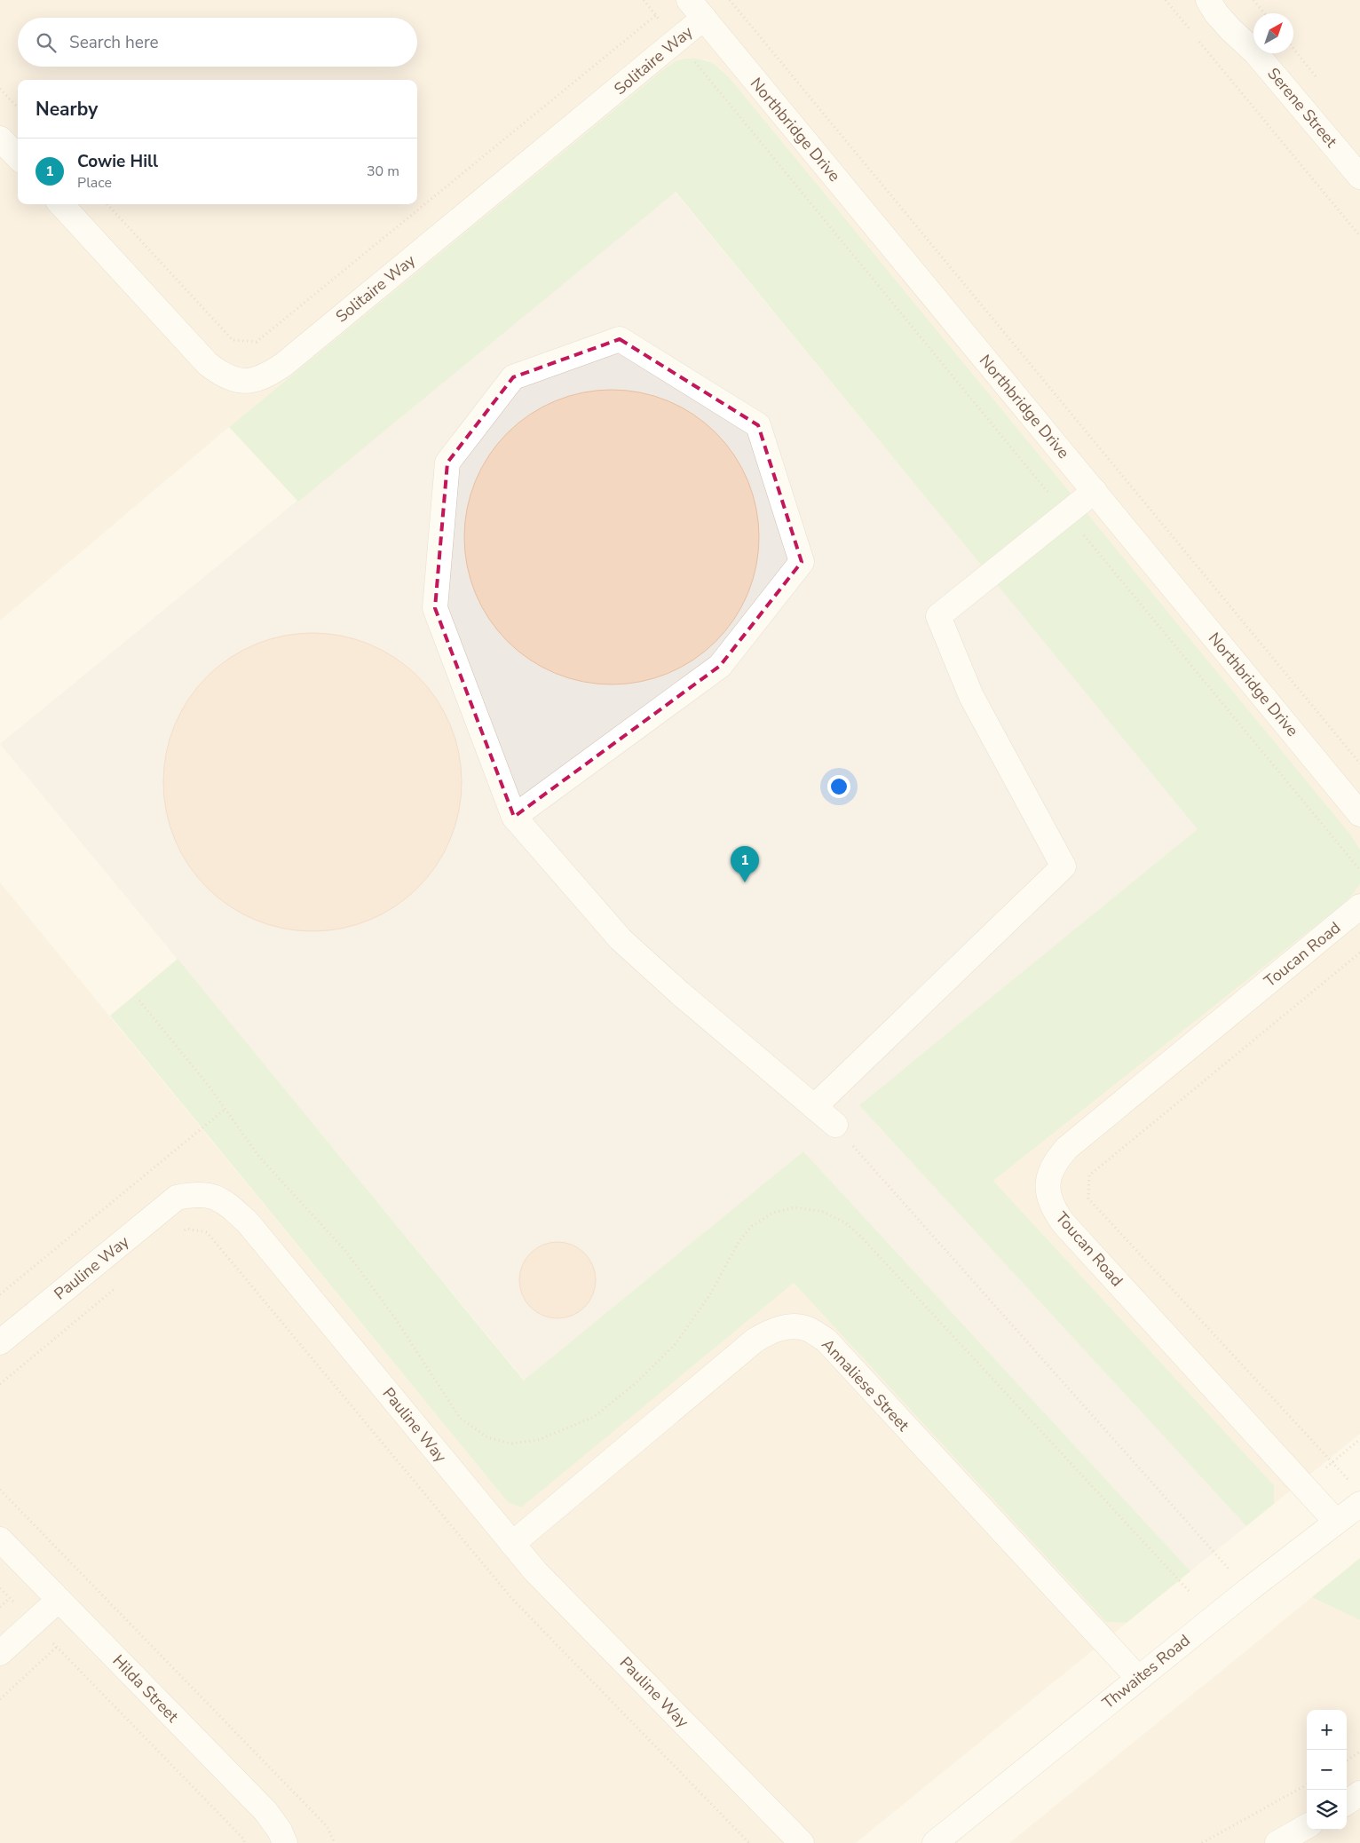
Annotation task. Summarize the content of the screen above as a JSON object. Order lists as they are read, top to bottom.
{
  "streets": {
    "street": [
      "Solitaire Way",
      "Serene Street",
      "Northbridge Drive",
      "Toucan Road",
      "Pauline Way",
      "Annaliese Street",
      "Thwaites Road",
      "Hilda Street"
    ]
  },
  "crossings": [
    ["Solitaire Way", "Northbridge Drive"],
    ["Toucan Road", "Thwaites Road"],
    ["Pauline Way", "Annaliese Street"],
    ["Annaliese Street", "Thwaites Road"]
  ],
  "north": "top right",
  "page": {
    "search": "Search here",
    "heading": "Nearby",
    "list": [
      {
        "mark": "1",
        "name": "Cowie Hill",
        "note": "Place",
        "value": "30 m"
      }
    ],
    "pins": "1",
    "map_buttons": ["+", "−"]
  }
}
